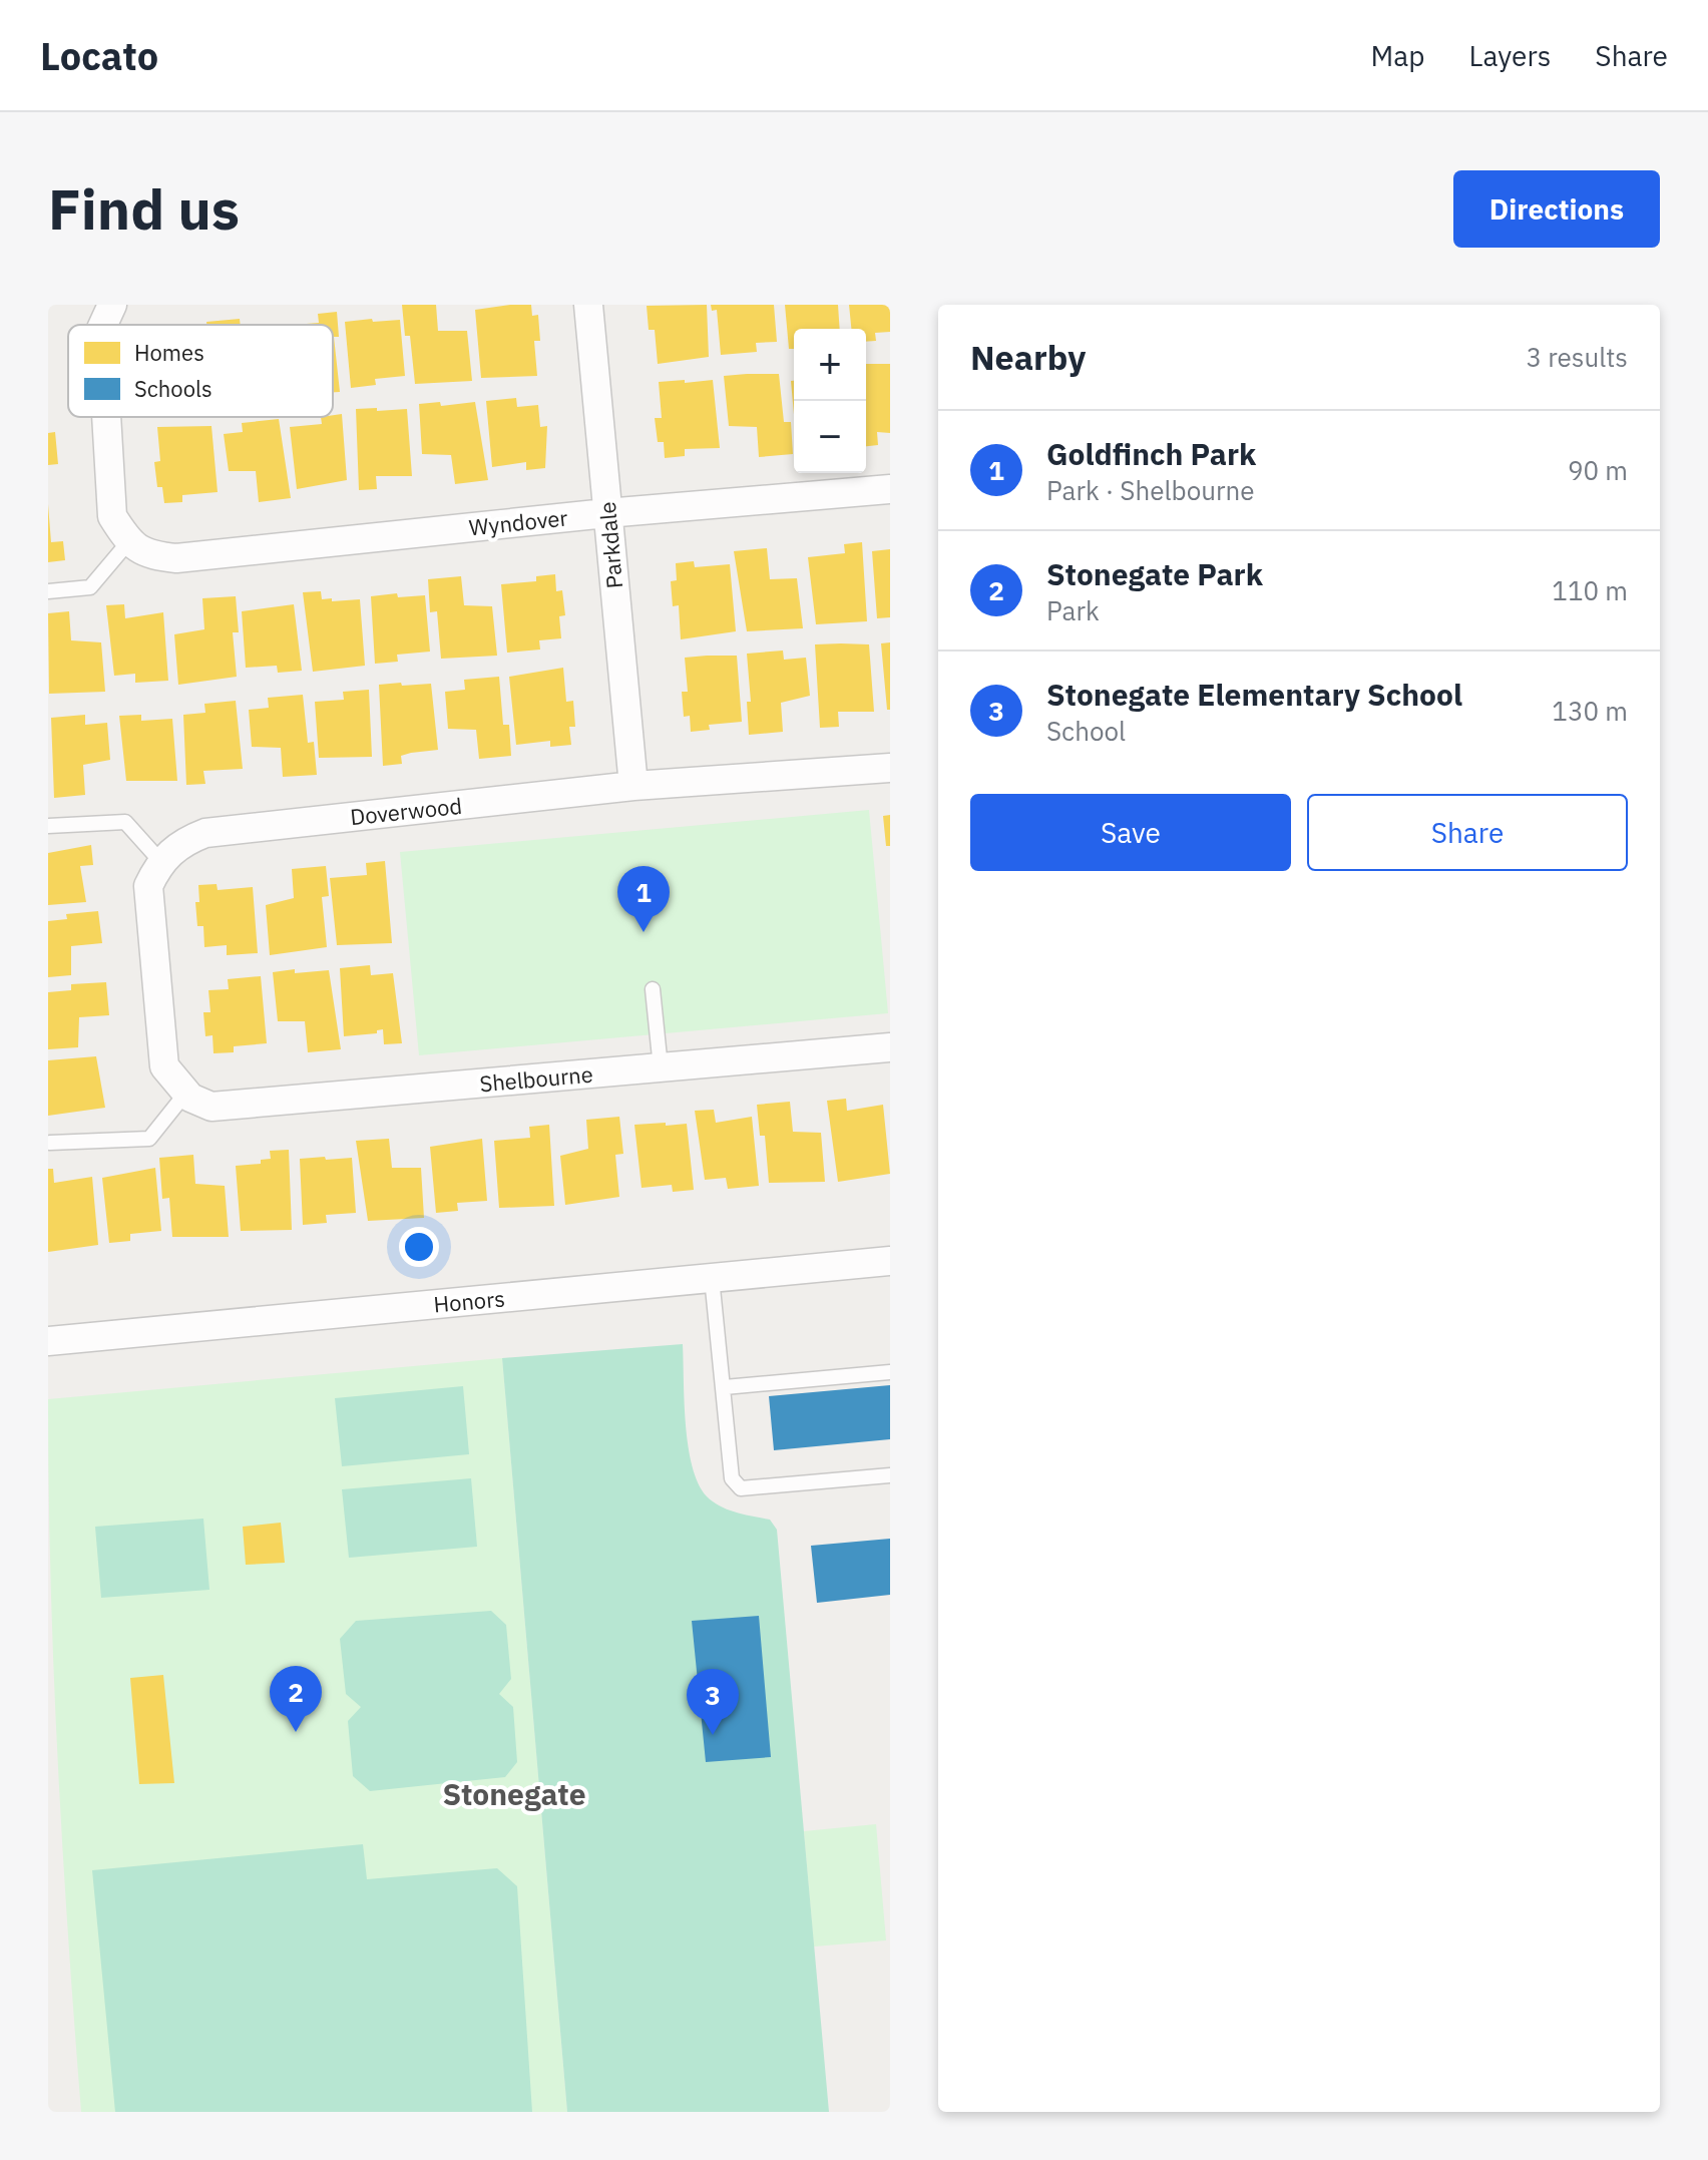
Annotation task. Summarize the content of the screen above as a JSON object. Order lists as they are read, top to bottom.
{
  "streets": {
    "street": [
      "Wyndover",
      "Parkdale",
      "Doverwood",
      "Shelbourne",
      "Honors"
    ]
  },
  "crossings": [
    ["Wyndover", "Parkdale"],
    ["Parkdale", "Doverwood"]
  ],
  "districts": ["Stonegate"],
  "legend": ["Homes", "Schools"],
  "page": {
    "header": "Locato",
    "nav": ["Map", "Layers", "Share"],
    "buttons": [
      "Directions",
      ["Save", "Share"]
    ],
    "title": "Find us",
    "heading": ["Nearby", "3 results"],
    "map_buttons": ["+", "−"],
    "list": [
      {
        "mark": "1",
        "name": "Goldfinch Park",
        "note": "Park · Shelbourne",
        "value": "90 m"
      },
      {
        "mark": "2",
        "name": "Stonegate Park",
        "note": "Park",
        "value": "110 m"
      },
      {
        "mark": "3",
        "name": "Stonegate Elementary School",
        "note": "School",
        "value": "130 m"
      }
    ],
    "pins": ["1", "2", "3"]
  }
}
